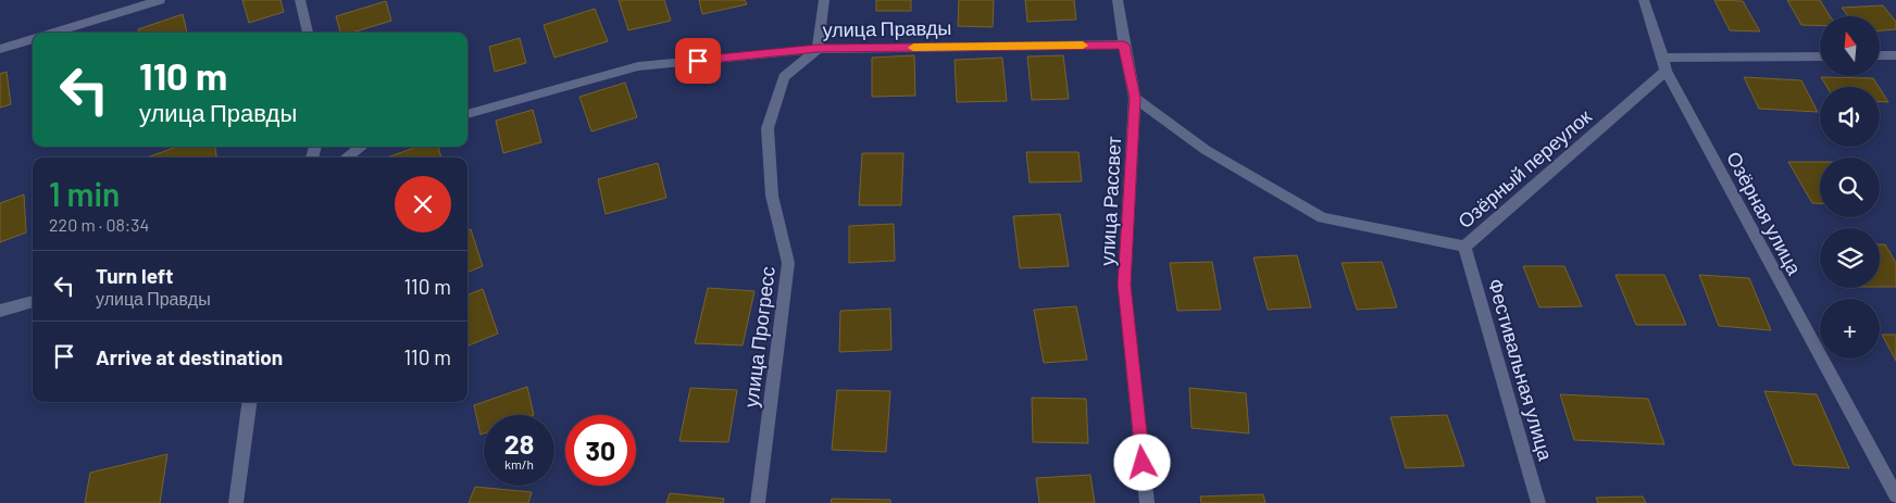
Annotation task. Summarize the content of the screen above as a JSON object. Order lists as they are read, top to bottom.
{
  "streets": {
    "street": [
      "улица Правды",
      "Озёрный переулок",
      "улица Рассвет",
      "Озёрная улица",
      "улица Прогресс",
      "Фестивальная улица"
    ]
  },
  "crossings": [
    ["улица Правды", "улица Рассвет"],
    ["улица Правды", "улица Прогресс"],
    ["Озёрный переулок", "улица Рассвет"],
    ["Озёрный переулок", "Озёрная улица"],
    ["Озёрный переулок", "Фестивальная улица"]
  ],
  "north": "top",
  "page": {
    "map_buttons": "+",
    "turn": ["110 m", "улица Правды"],
    "heading": ["1 min", "220 m · 08:34"],
    "list": [
      {
        "name": "Turn left",
        "note": "улица Правды",
        "value": "110 m"
      },
      {
        "name": "Arrive at destination",
        "value": "110 m"
      }
    ],
    "speed": "28 km/h",
    "limit": "30"
  }
}
